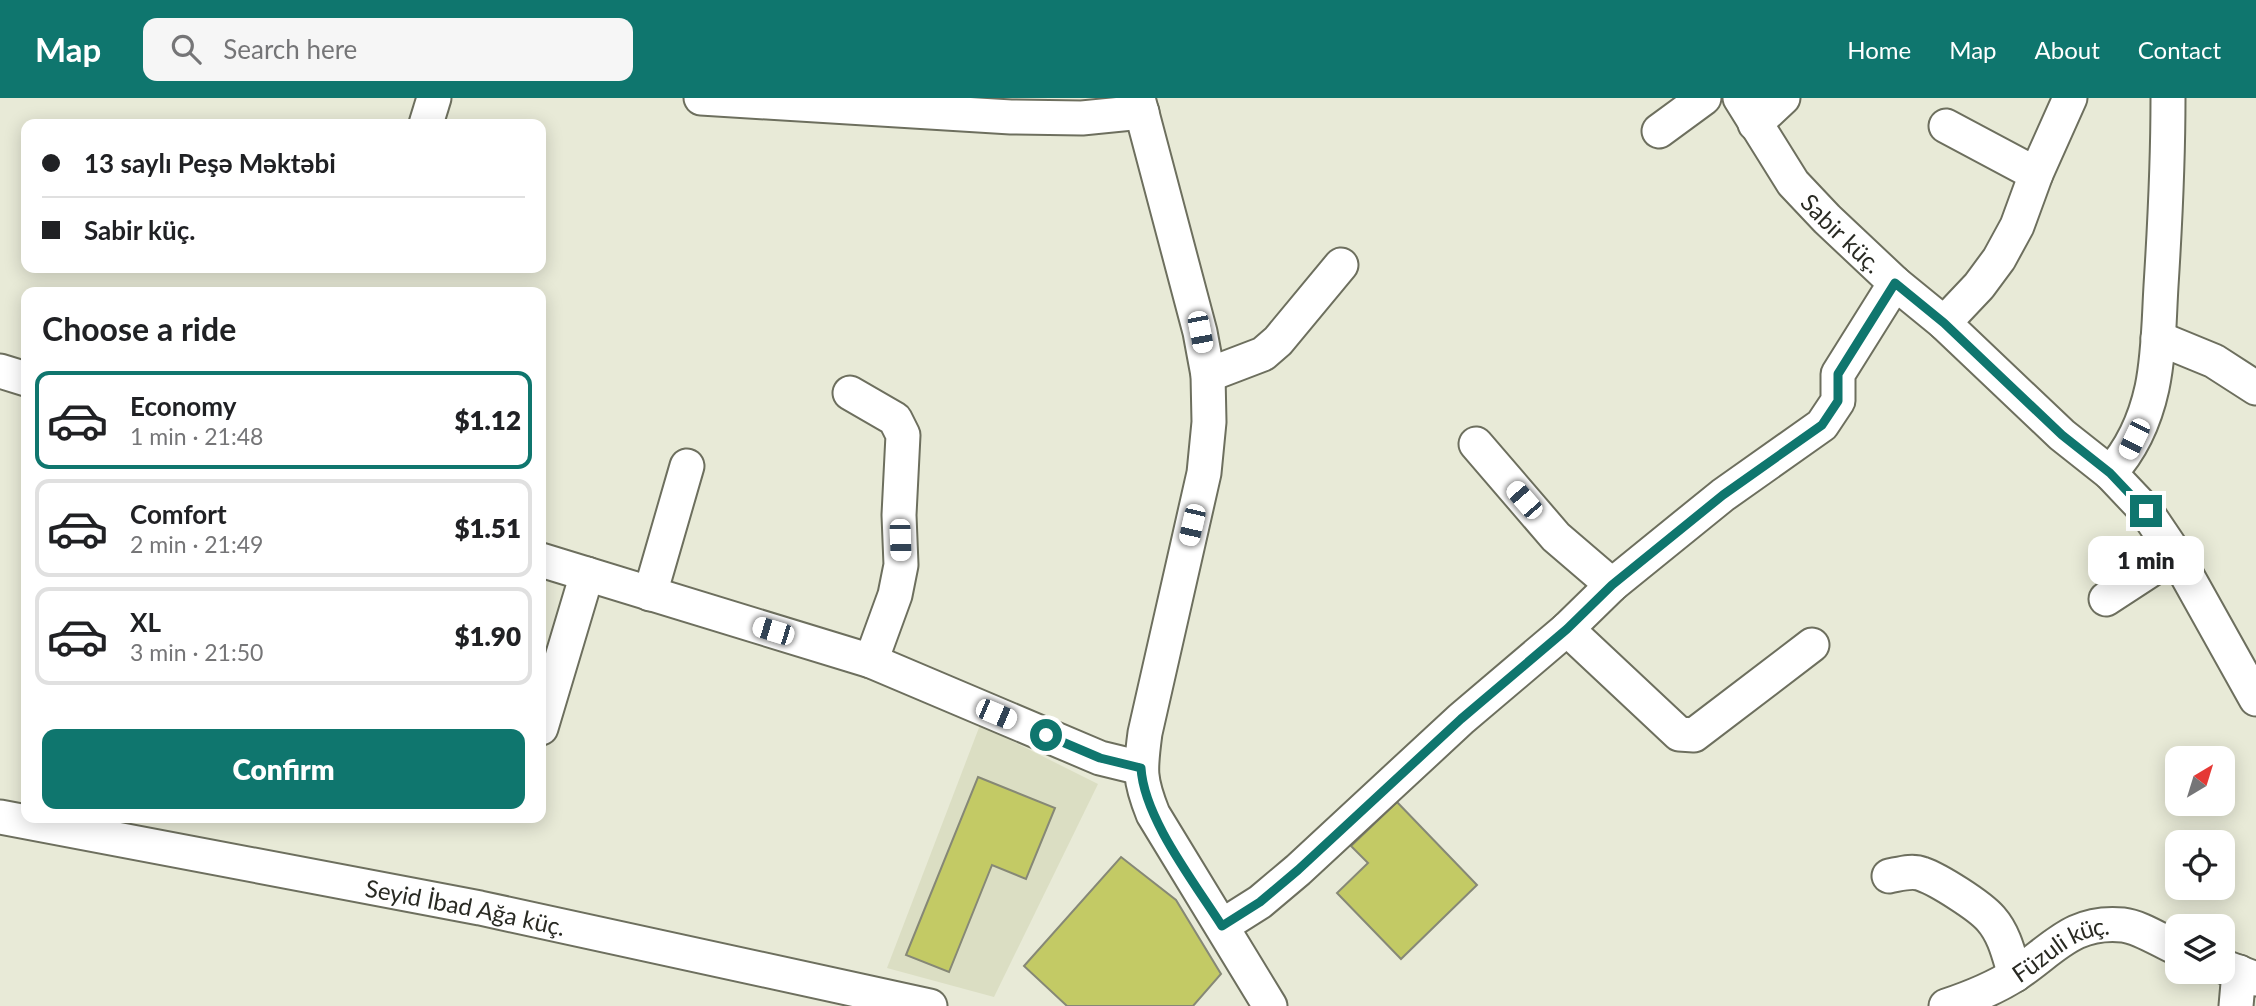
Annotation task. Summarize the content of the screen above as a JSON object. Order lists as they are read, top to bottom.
{
  "streets": {
    "street": ["Sabir küç.", "Seyid İbad Ağa küç.", "Füzuli küç."]
  },
  "north": "top right",
  "page": {
    "header": "Map",
    "search": "Search here",
    "nav": [
      "Home",
      "Map",
      "About",
      "Contact"
    ],
    "banner": ["13 saylı Peşə Məktəbi", "Sabir küç."],
    "heading": "Choose a ride",
    "list": [
      {
        "name": "Economy",
        "note": "1 min · 21:48",
        "value": "$1.12"
      },
      {
        "name": "Comfort",
        "note": "2 min · 21:49",
        "value": "$1.51"
      },
      {
        "name": "XL",
        "note": "3 min · 21:50",
        "value": "$1.90"
      }
    ],
    "bubble": "1 min",
    "buttons": "Confirm"
  }
}
